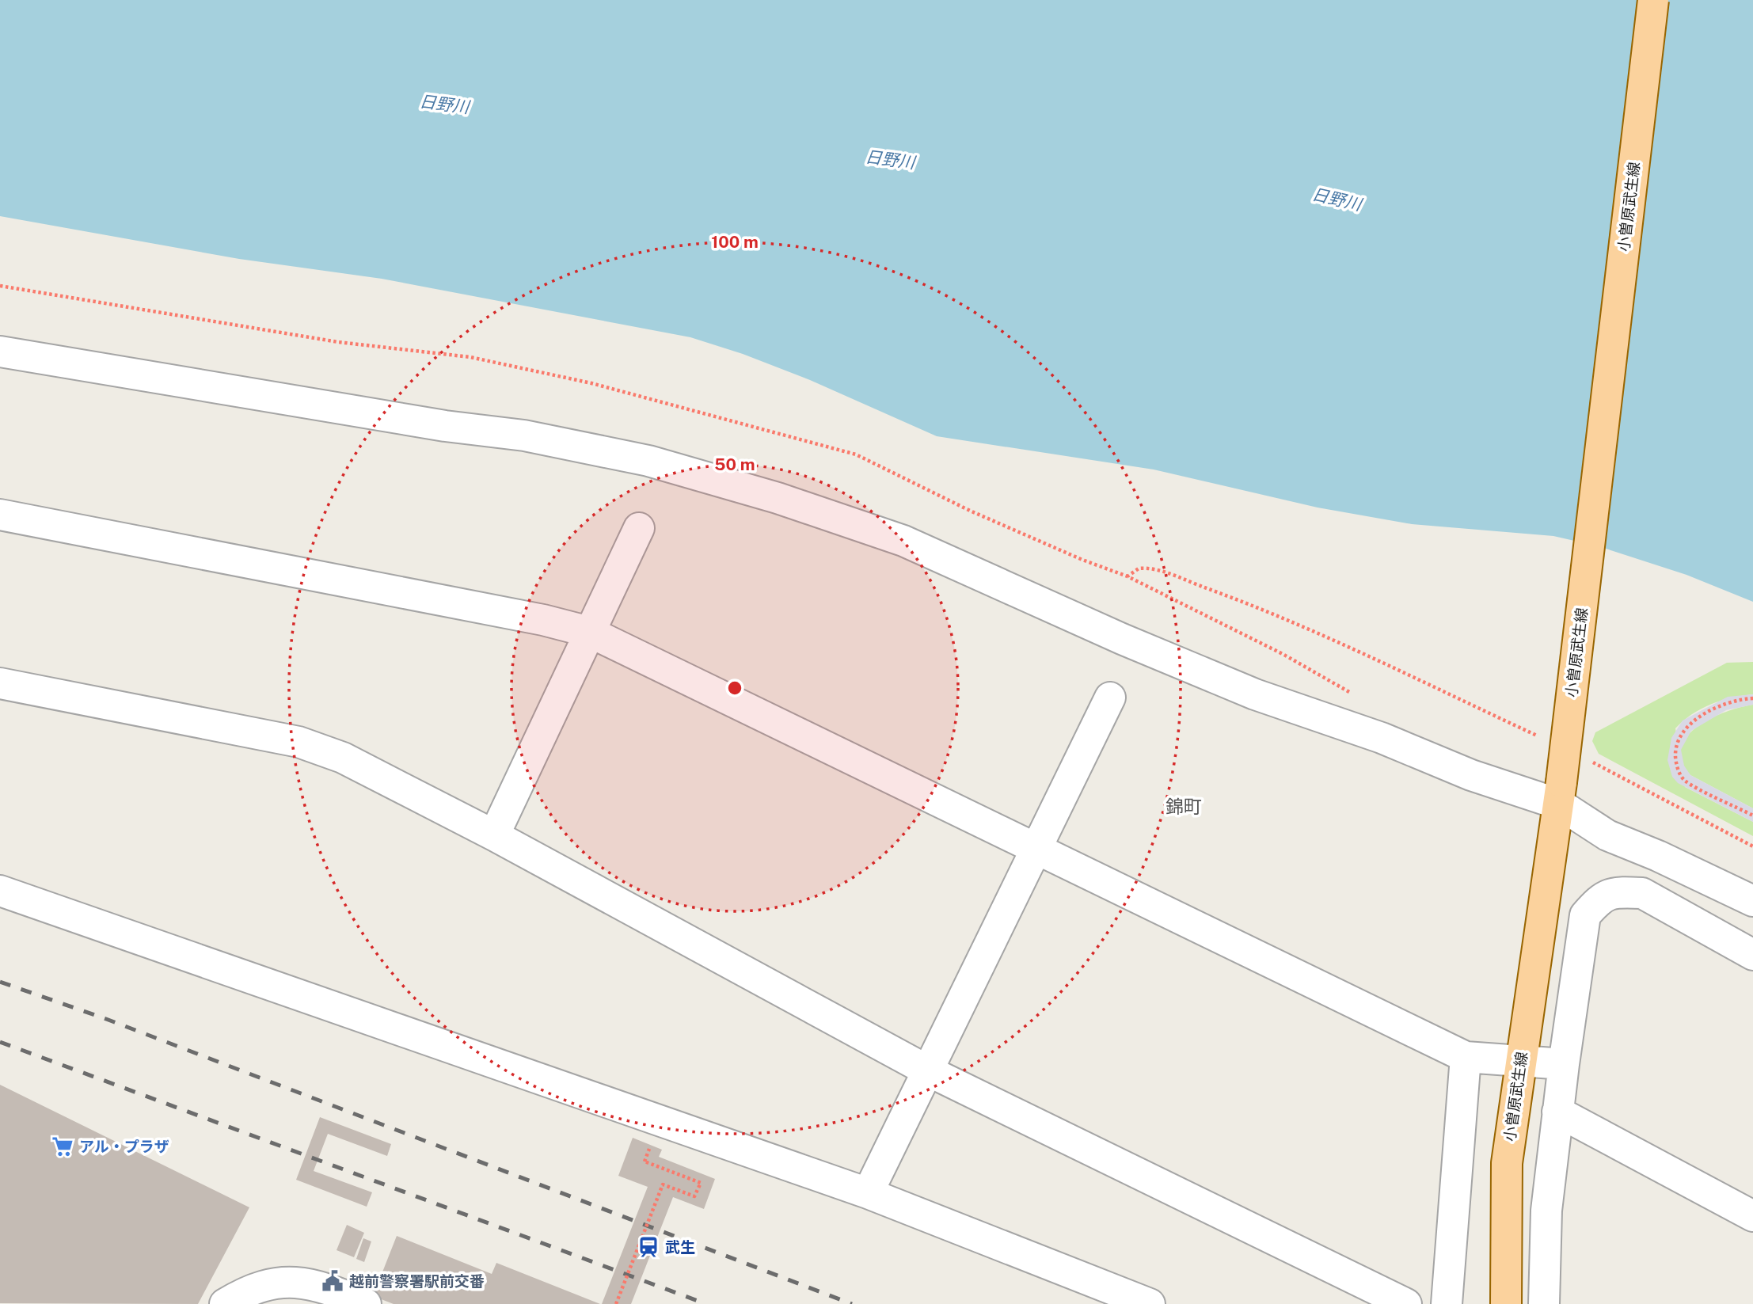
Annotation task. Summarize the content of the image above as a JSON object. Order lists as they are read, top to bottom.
{
  "streets": {
    "main road": ["小曽原武生線"]
  },
  "districts": ["錦町"],
  "water": ["日野川"],
  "places": {
    "supermarket": ["アル・プラザ"],
    "station": ["武生"],
    "public building": ["越前警察署駅前交番"]
  },
  "rings": ["100 m", "50 m"]
}
